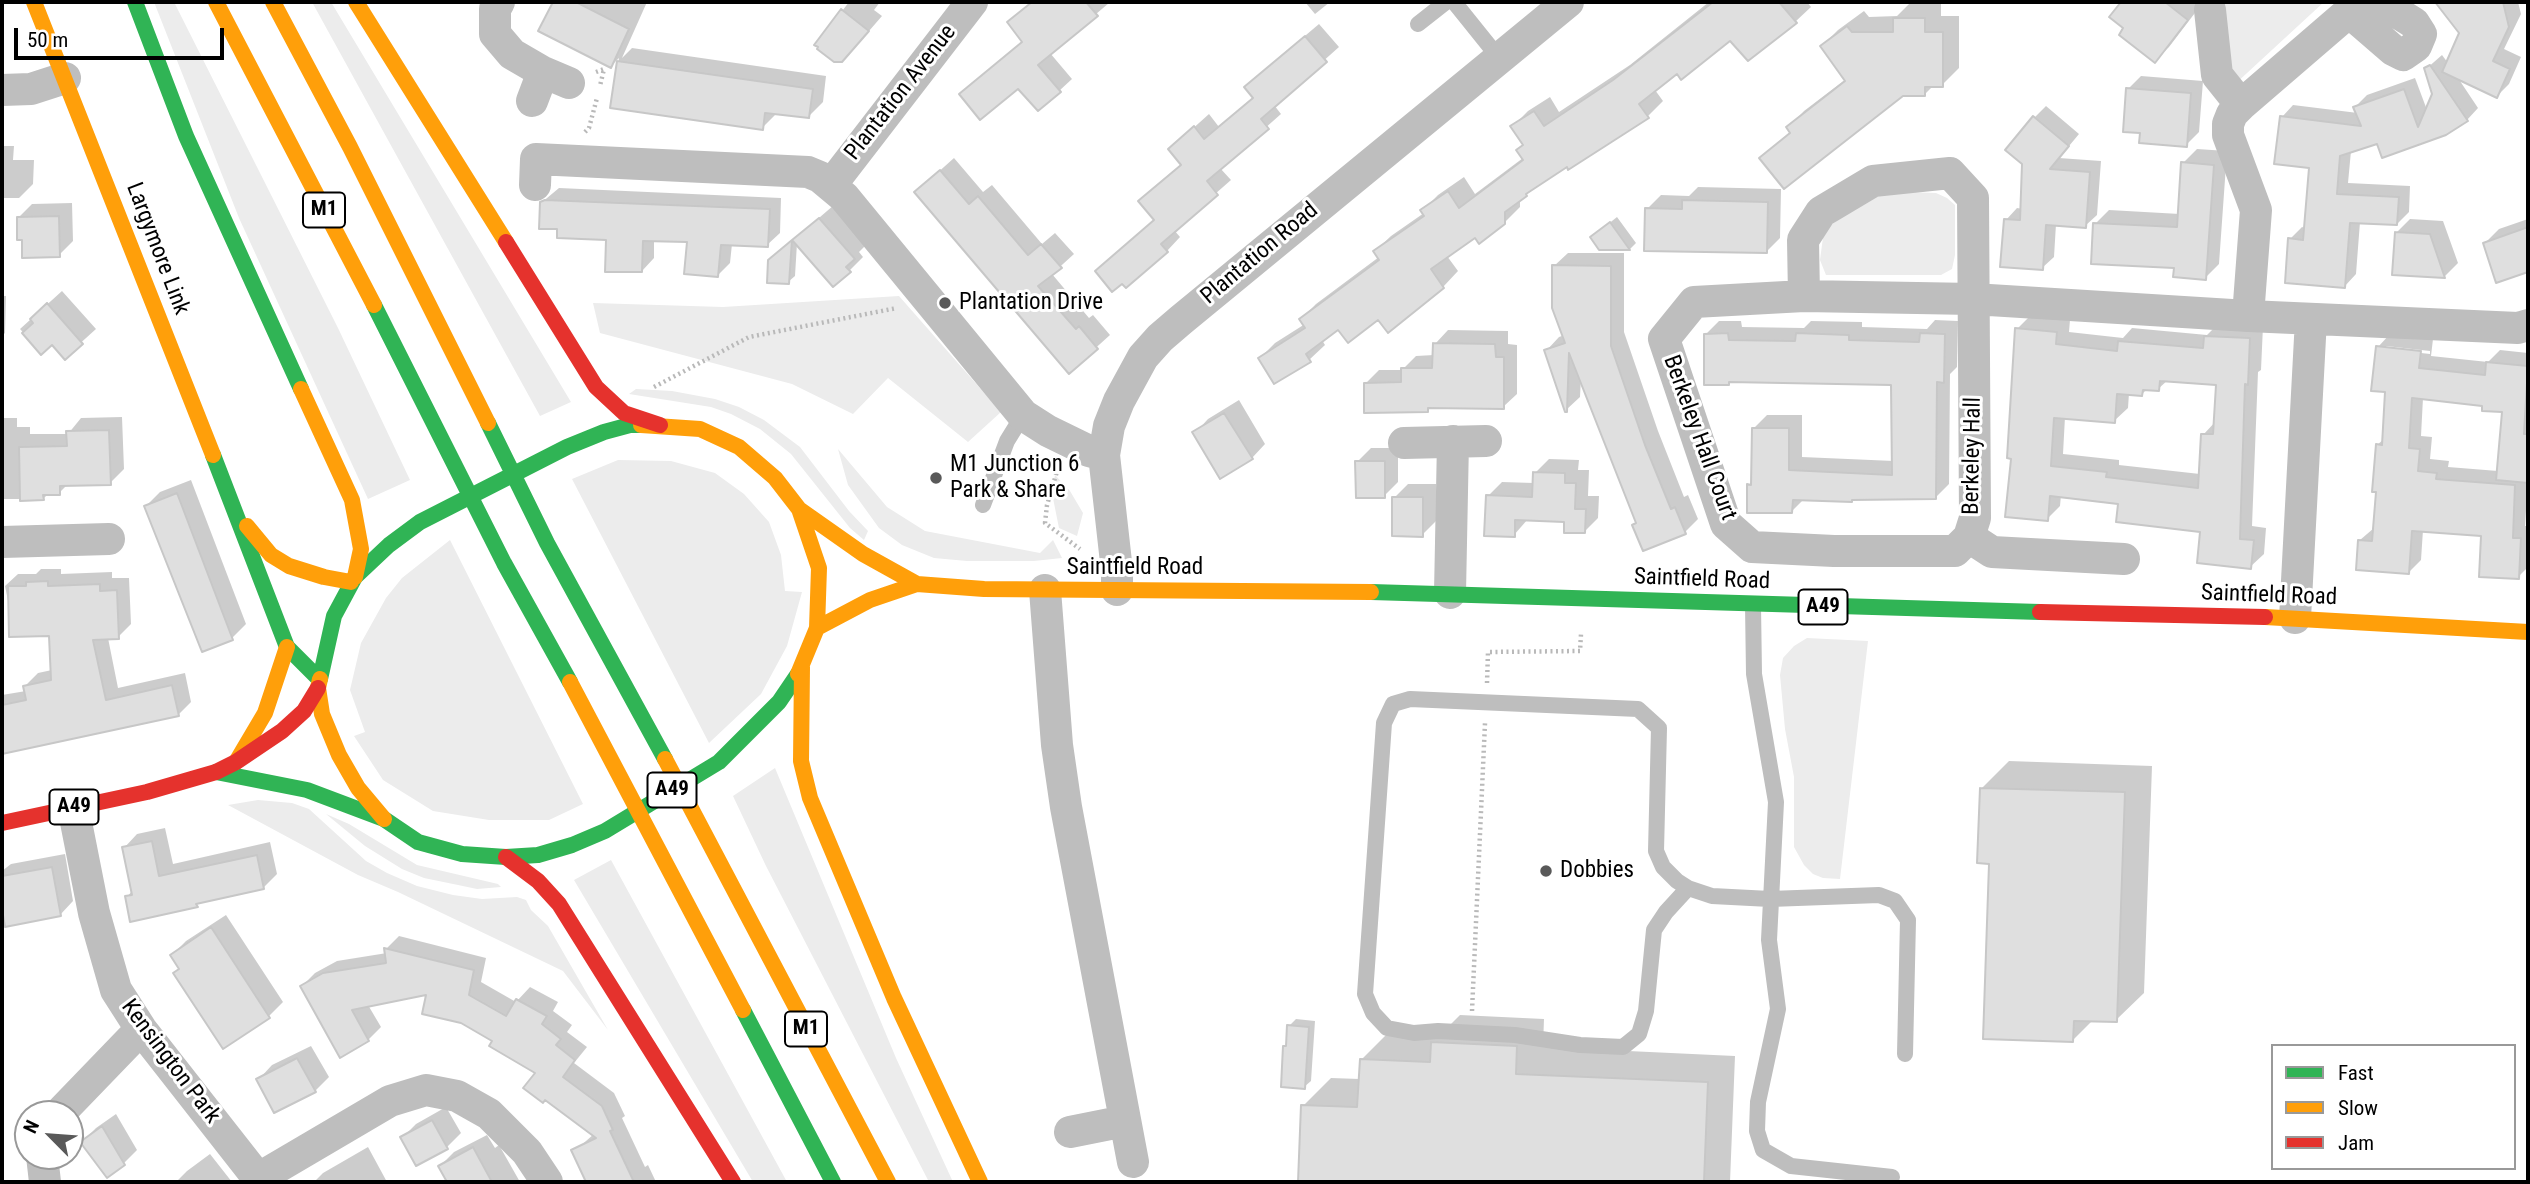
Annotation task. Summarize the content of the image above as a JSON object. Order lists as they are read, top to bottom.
{
  "streets": {
    "main road": [
      "M1",
      "Largymore Link",
      "Saintfield Road",
      "A49"
    ],
    "street": [
      "Plantation Avenue",
      "Plantation Road",
      "Berkeley Hall Court",
      "Berkeley Hall",
      "Kensington Park"
    ]
  },
  "crossings": [
    ["Largymore Link", "A49"],
    ["Plantation Road", "Saintfield Road"],
    ["Berkeley Hall Court", "Berkeley Hall"],
    ["Saintfield Road", "A49"],
    ["A49", "Kensington Park"]
  ],
  "places": ["Plantation Drive", "M1 Junction 6 Park & Share", "Dobbies"],
  "legend": ["Fast", "Slow", "Jam"],
  "scale_bar": "50 m",
  "north": "top left"
}
